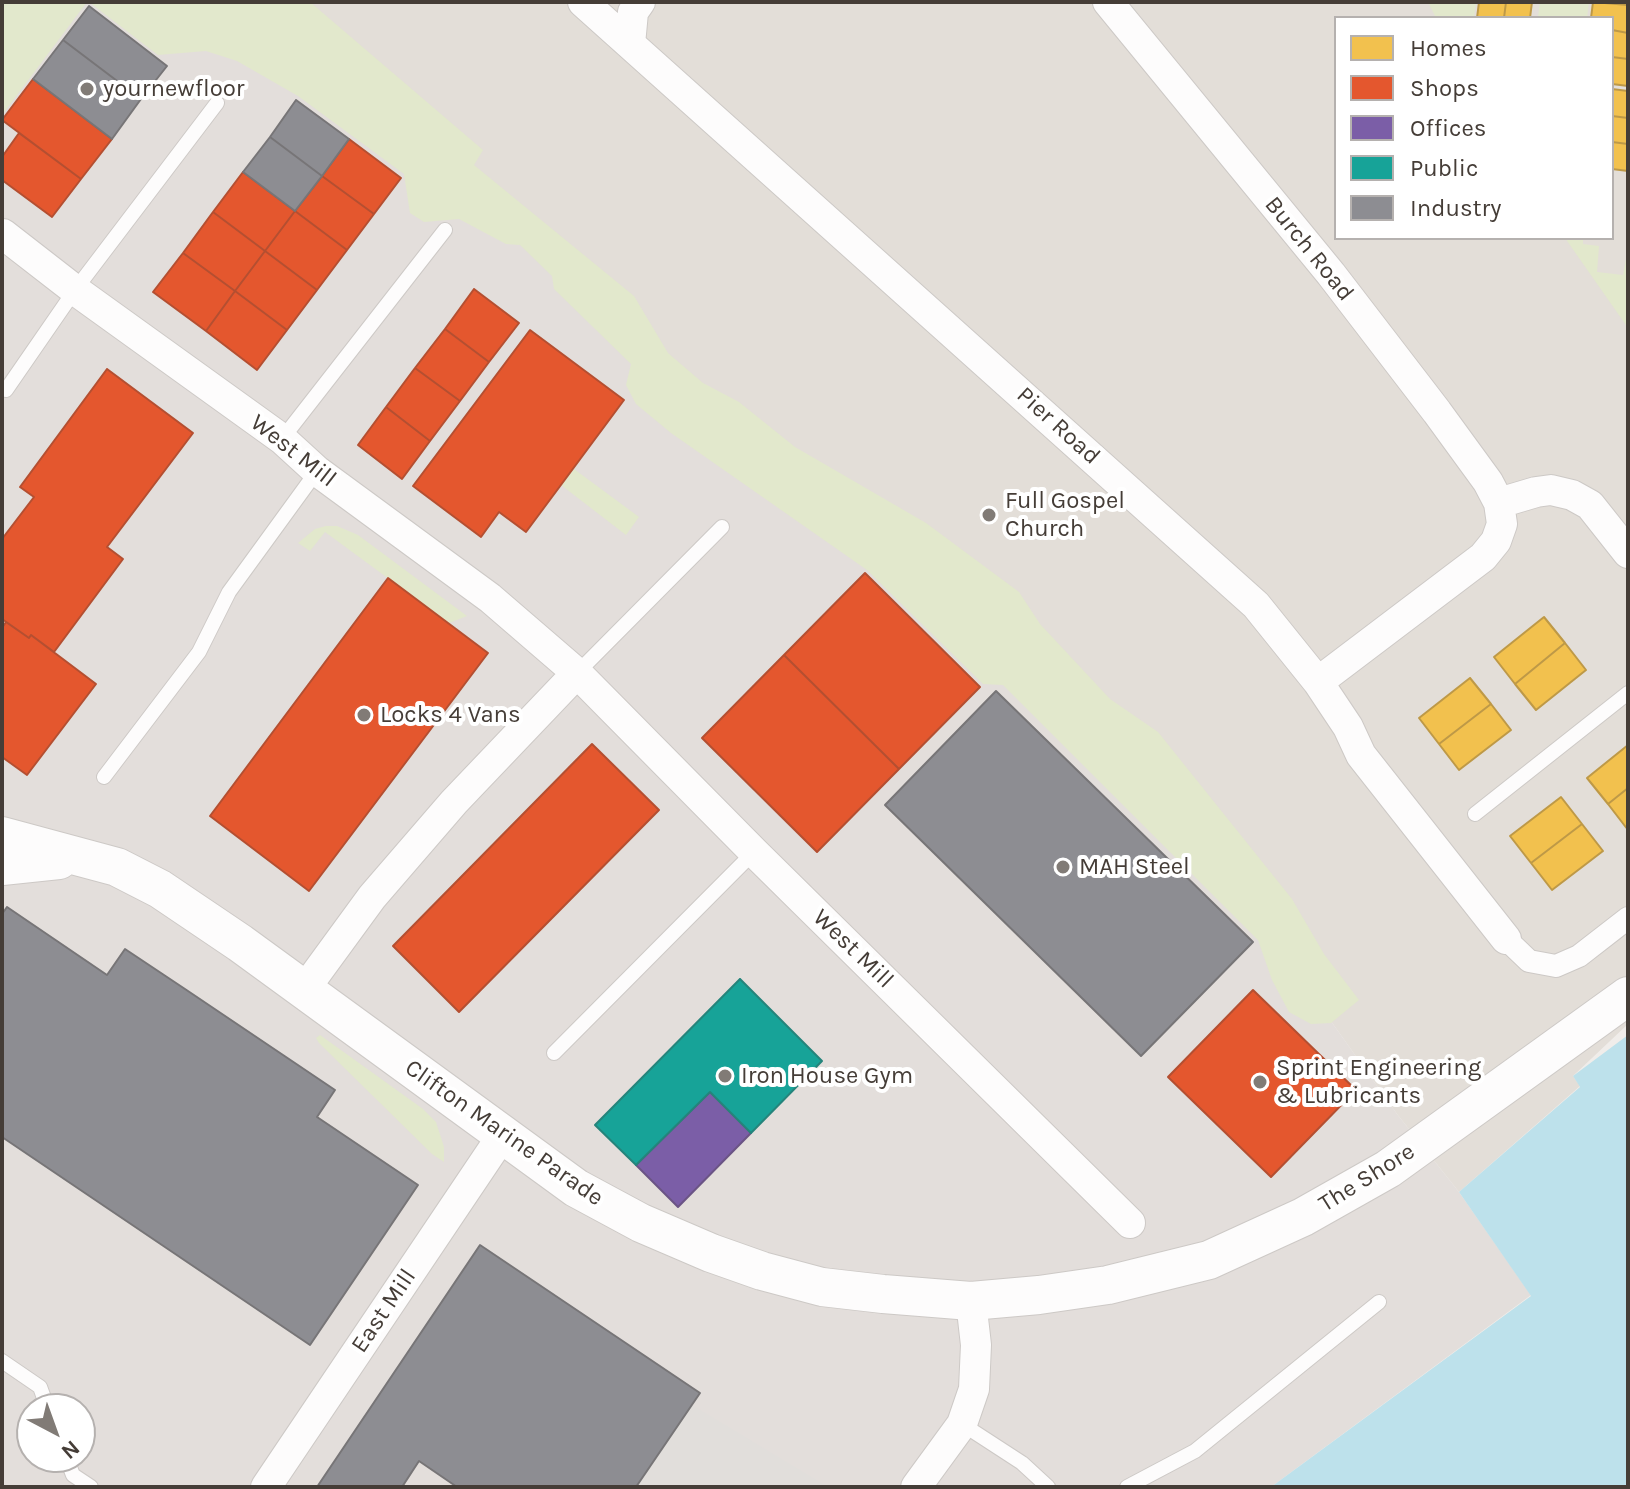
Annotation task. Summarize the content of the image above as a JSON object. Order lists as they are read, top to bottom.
{
  "streets": {
    "street": [
      "Burch Road",
      "Pier Road",
      "West Mill",
      "Clifton Marine Parade",
      "The Shore",
      "East Mill"
    ]
  },
  "crossings": [
    ["Clifton Marine Parade", "The Shore"],
    ["Clifton Marine Parade", "East Mill"]
  ],
  "places": [
    "yournewfloor",
    "Full Gospel Church",
    "Locks 4 Vans",
    "MAH Steel",
    "Iron House Gym",
    "Sprint Engineering & Lubricants"
  ],
  "legend": [
    "Homes",
    "Shops",
    "Offices",
    "Public",
    "Industry"
  ],
  "north": "bottom right"
}
